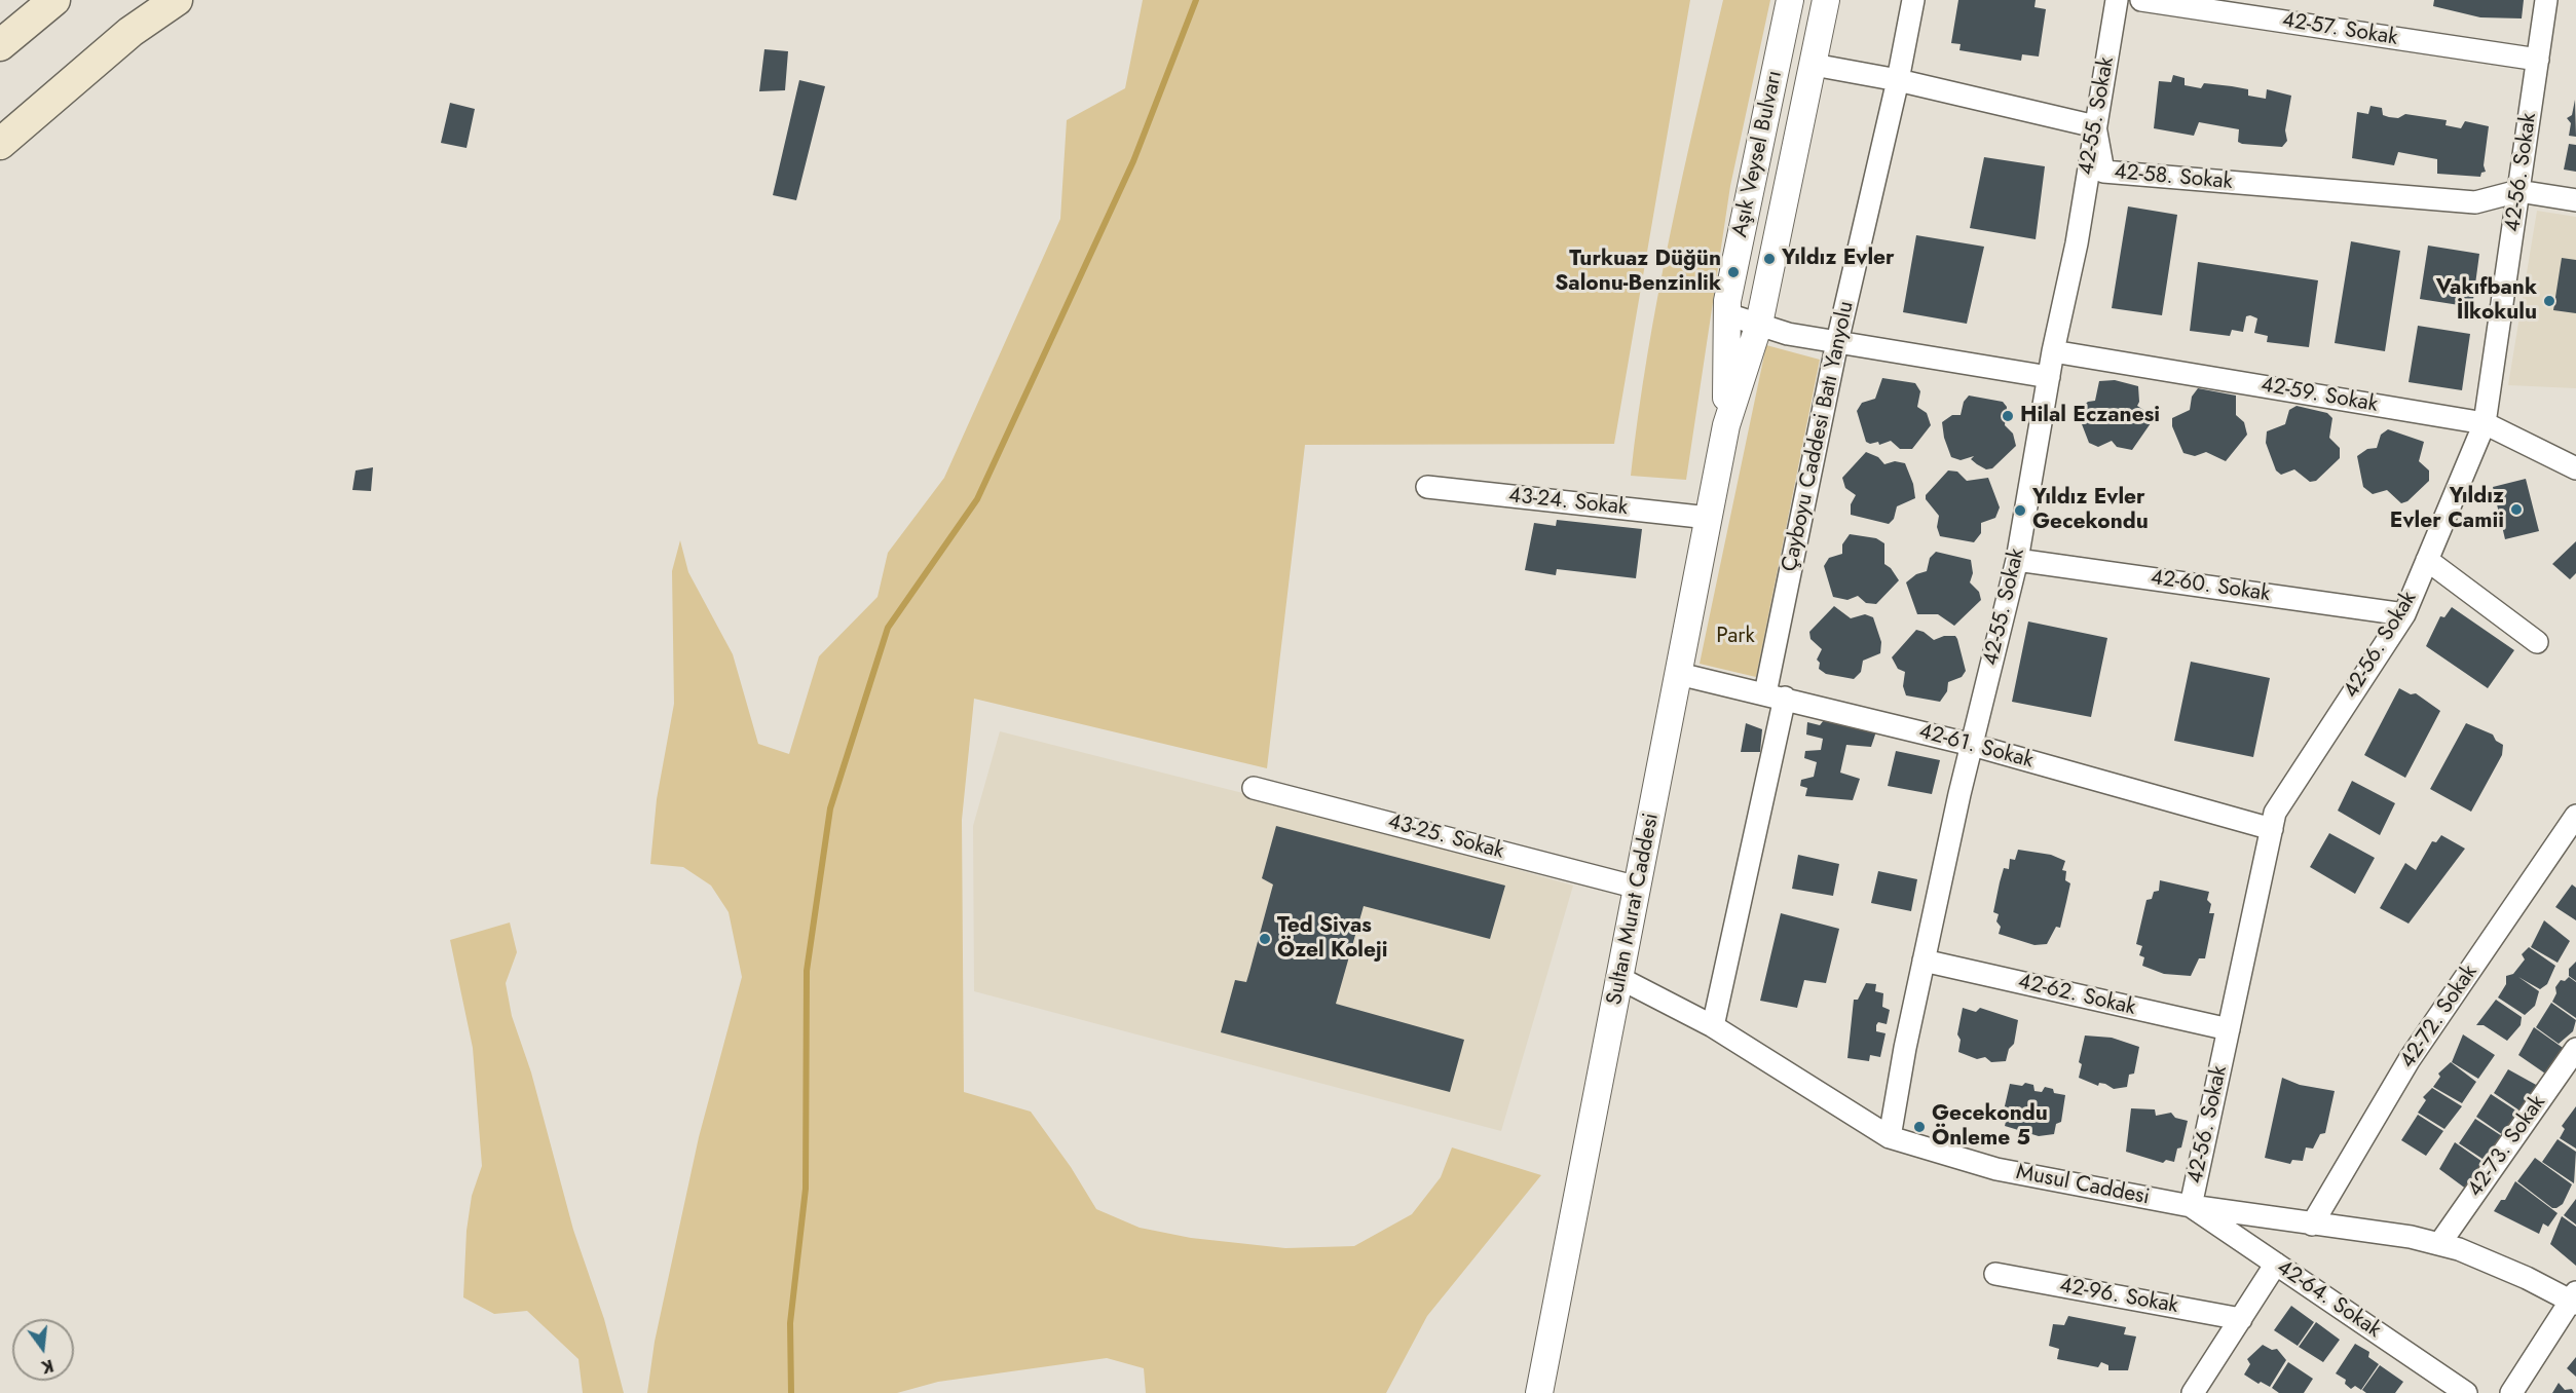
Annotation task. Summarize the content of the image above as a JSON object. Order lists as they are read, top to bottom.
{
  "streets": {
    "street": [
      "42-57. Sokak",
      "42-55. Sokak",
      "Aşık Veysel Bulvarı",
      "42-56. Sokak",
      "42-58. Sokak",
      "42-59. Sokak",
      "Çayboyu Caddesi Batı Yanyolu",
      "43-24. Sokak",
      "42-60. Sokak",
      "42-61. Sokak",
      "43-25. Sokak",
      "Sultan Murat Caddesi",
      "42-62. Sokak",
      "42-72. Sokak",
      "42-73. Sokak",
      "Musul Caddesi",
      "42-96. Sokak",
      "42-64. Sokak"
    ]
  },
  "crossings": [
    ["42-57. Sokak", "42-56. Sokak"],
    ["42-55. Sokak", "42-58. Sokak"],
    ["42-55. Sokak", "42-59. Sokak"],
    ["42-55. Sokak", "42-60. Sokak"],
    ["42-55. Sokak", "42-61. Sokak"],
    ["42-55. Sokak", "42-62. Sokak"],
    ["42-55. Sokak", "Musul Caddesi"],
    ["Aşık Veysel Bulvarı", "Sultan Murat Caddesi"],
    ["42-56. Sokak", "42-58. Sokak"],
    ["42-56. Sokak", "42-59. Sokak"],
    ["42-56. Sokak", "42-60. Sokak"],
    ["42-56. Sokak", "42-61. Sokak"],
    ["42-56. Sokak", "42-62. Sokak"],
    ["42-56. Sokak", "Musul Caddesi"],
    ["42-56. Sokak", "42-64. Sokak"],
    ["Çayboyu Caddesi Batı Yanyolu", "42-61. Sokak"],
    ["Çayboyu Caddesi Batı Yanyolu", "Musul Caddesi"],
    ["43-24. Sokak", "Sultan Murat Caddesi"],
    ["42-61. Sokak", "Sultan Murat Caddesi"],
    ["43-25. Sokak", "Sultan Murat Caddesi"],
    ["Sultan Murat Caddesi", "Musul Caddesi"],
    ["42-72. Sokak", "Musul Caddesi"],
    ["42-73. Sokak", "Musul Caddesi"],
    ["Musul Caddesi", "42-64. Sokak"]
  ],
  "parks": ["Park"],
  "places": [
    "Yıldız Evler",
    "Turkuaz Düğün Salonu-Benzinlik",
    "Vakıfbank İlkokulu",
    "Hilal Eczanesi",
    "Yıldız Evler Camii",
    "Yıldız Evler Gecekondu",
    "Ted Sivas Özel Koleji",
    "Gecekondu Önleme 5"
  ],
  "north": "bottom"
}
